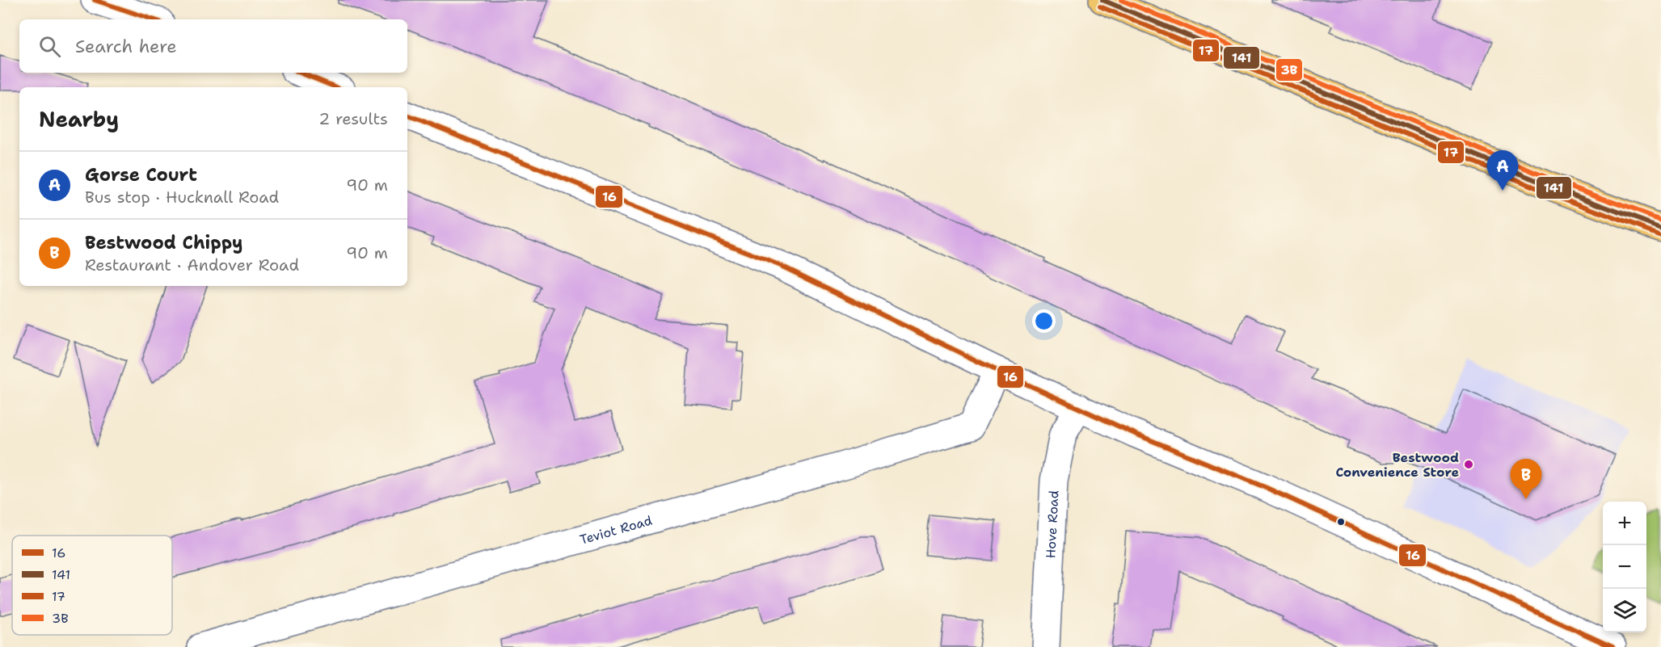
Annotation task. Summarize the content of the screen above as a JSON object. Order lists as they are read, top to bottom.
{
  "streets": {
    "street": ["Hove Road", "Teviot Road"]
  },
  "places": ["Bestwood Convenience Store"],
  "lines": [
    "transit line 16",
    "transit line 141",
    "transit line 3B",
    "transit line 17"
  ],
  "legend": [
    "16",
    "141",
    "17",
    "3B"
  ],
  "page": {
    "search": "Search here",
    "heading": ["Nearby", "2 results"],
    "pins": ["A", "B"],
    "list": [
      {
        "mark": "A",
        "name": "Gorse Court",
        "note": "Bus stop · Hucknall Road",
        "value": "90 m"
      },
      {
        "mark": "B",
        "name": "Bestwood Chippy",
        "note": "Restaurant · Andover Road",
        "value": "90 m"
      }
    ],
    "map_buttons": ["+", "−"]
  }
}
